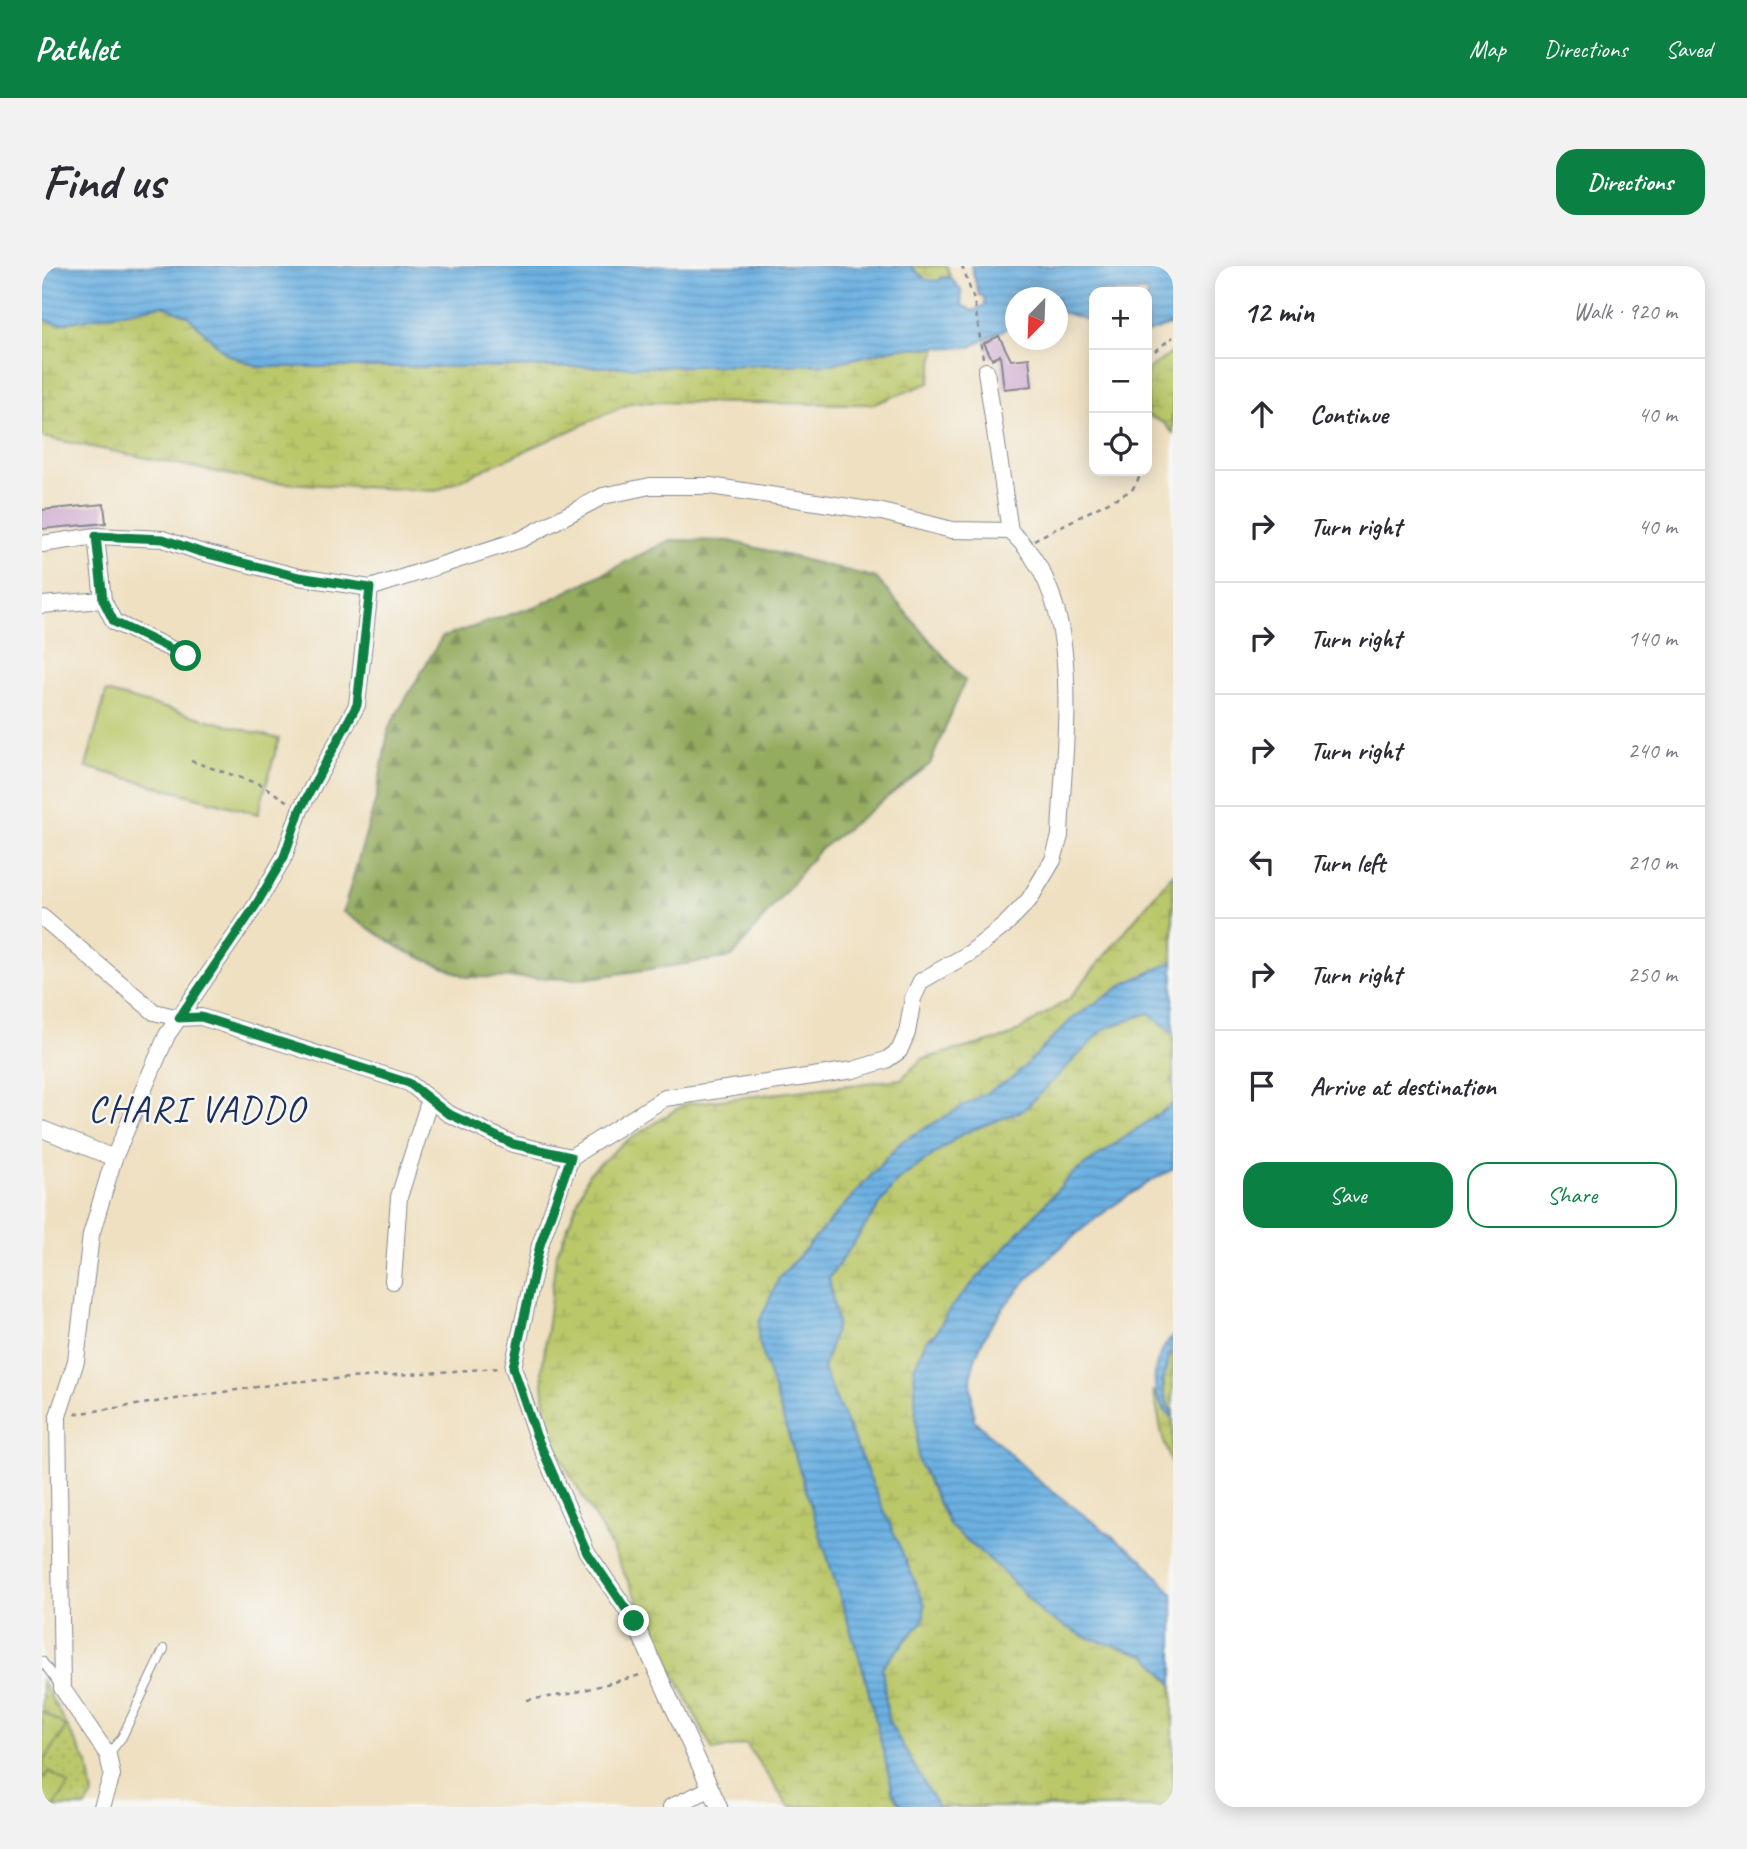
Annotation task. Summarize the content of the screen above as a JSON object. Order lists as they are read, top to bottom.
{
  "districts": ["CHARI VADDO"],
  "north": "bottom left",
  "page": {
    "header": "Pathlet",
    "nav": ["Map", "Directions", "Saved"],
    "buttons": [
      "Directions",
      ["Save", "Share"]
    ],
    "title": "Find us",
    "heading": ["12 min", "Walk · 920 m"],
    "map_buttons": ["+", "−"],
    "list": [
      ["Continue", "40 m"],
      ["Turn right", "40 m"],
      ["Turn right", "140 m"],
      ["Turn right", "240 m"],
      ["Turn left", "210 m"],
      ["Turn right", "250 m"],
      "Arrive at destination"
    ]
  }
}
